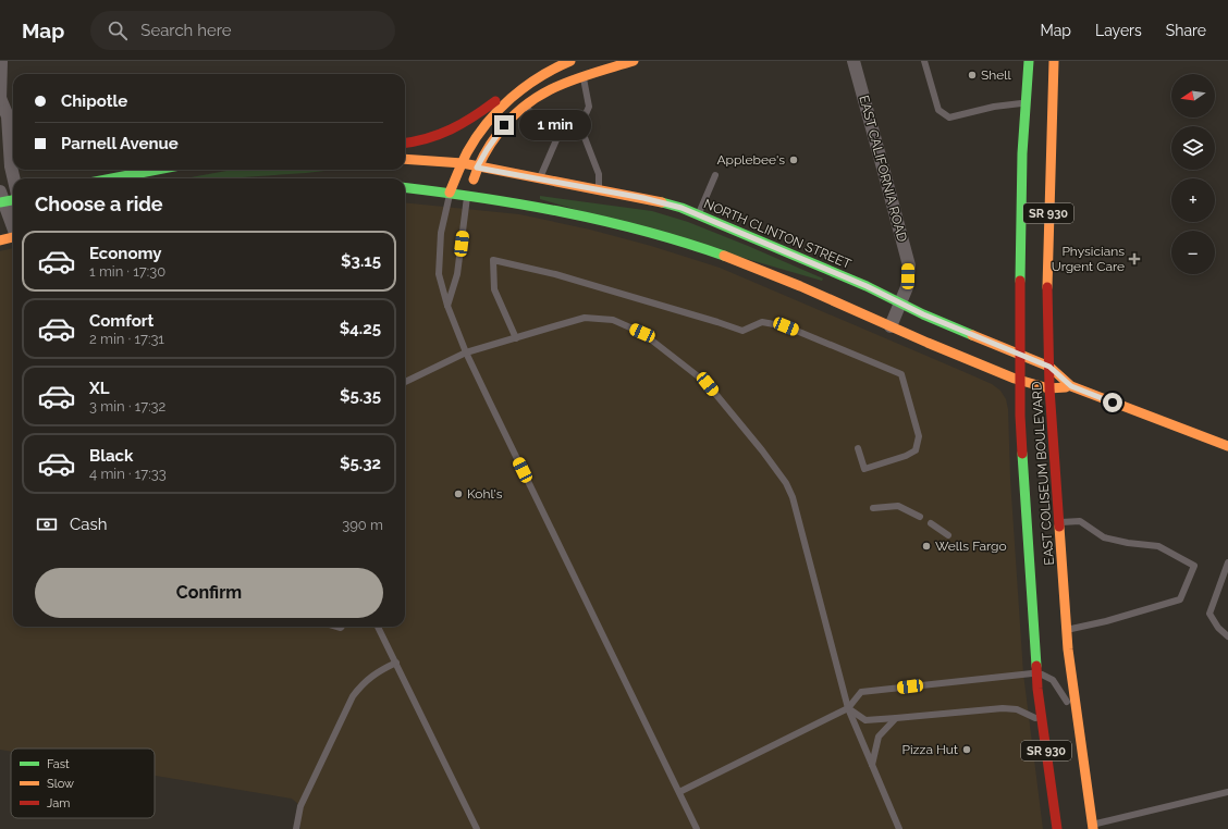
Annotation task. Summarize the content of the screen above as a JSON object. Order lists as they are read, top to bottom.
{
  "streets": {
    "main road": ["SR 930", "NORTH CLINTON STREET", "EAST COLISEUM BOULEVARD"],
    "street": ["EAST CALIFORNIA ROAD"]
  },
  "crossings": [
    ["EAST CALIFORNIA ROAD", "NORTH CLINTON STREET"],
    ["NORTH CLINTON STREET", "EAST COLISEUM BOULEVARD"]
  ],
  "places": {
    "other": [
      "Shell",
      "Applebee's",
      "Kohl's",
      "Wells Fargo",
      "Pizza Hut"
    ],
    "health": ["Physicians Urgent Care"]
  },
  "legend": ["Fast", "Slow", "Jam"],
  "north": "left",
  "page": {
    "header": "Map",
    "search": "Search here",
    "nav": ["Map", "Layers", "Share"],
    "map_buttons": ["+", "−"],
    "banner": ["Chipotle", "Parnell Avenue"],
    "bubble": "1 min",
    "heading": "Choose a ride",
    "list": [
      {
        "name": "Economy",
        "note": "1 min · 17:30",
        "value": "$3.15"
      },
      {
        "name": "Comfort",
        "note": "2 min · 17:31",
        "value": "$4.25"
      },
      {
        "name": "XL",
        "note": "3 min · 17:32",
        "value": "$5.35"
      },
      {
        "name": "Black",
        "note": "4 min · 17:33",
        "value": "$5.32"
      }
    ],
    "pay": ["Cash", "390 m"],
    "buttons": "Confirm"
  }
}
